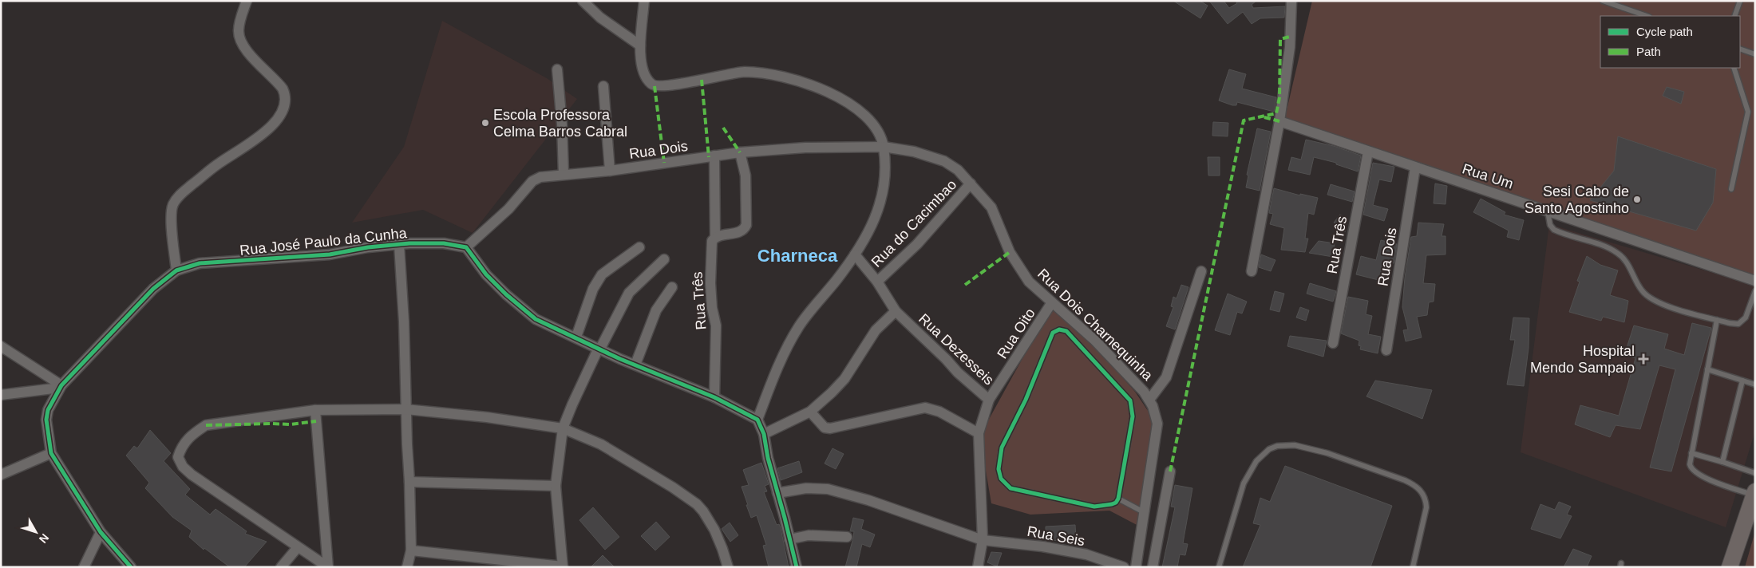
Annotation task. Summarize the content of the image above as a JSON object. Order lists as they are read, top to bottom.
{
  "streets": {
    "street": [
      "Rua Dois",
      "Rua Um",
      "Rua do Cacimbao",
      "Rua José Paulo da Cunha",
      "Rua Três",
      "Rua Dois Charnequinha",
      "Rua Oito",
      "Rua Dezesseis",
      "Rua Seis"
    ]
  },
  "crossings": [
    ["Rua Dois", "Rua Um"],
    ["Rua Dois", "Rua José Paulo da Cunha"],
    ["Rua Dois", "Rua Três"],
    ["Rua Dois", "Rua Dois Charnequinha"],
    ["Rua Um", "Rua Três"],
    ["Rua do Cacimbao", "Rua Dois Charnequinha"],
    ["Rua do Cacimbao", "Rua Dezesseis"],
    ["Rua Dois Charnequinha", "Rua Oito"],
    ["Rua Oito", "Rua Dezesseis"],
    ["Rua Dezesseis", "Rua Seis"]
  ],
  "districts": ["Charneca"],
  "places": {
    "other": ["Escola Professora Celma Barros Cabral", "Sesi Cabo de Santo Agostinho"],
    "health": ["Hospital Mendo Sampaio"]
  },
  "legend": ["Cycle path", "Path"],
  "north": "bottom right"
}
